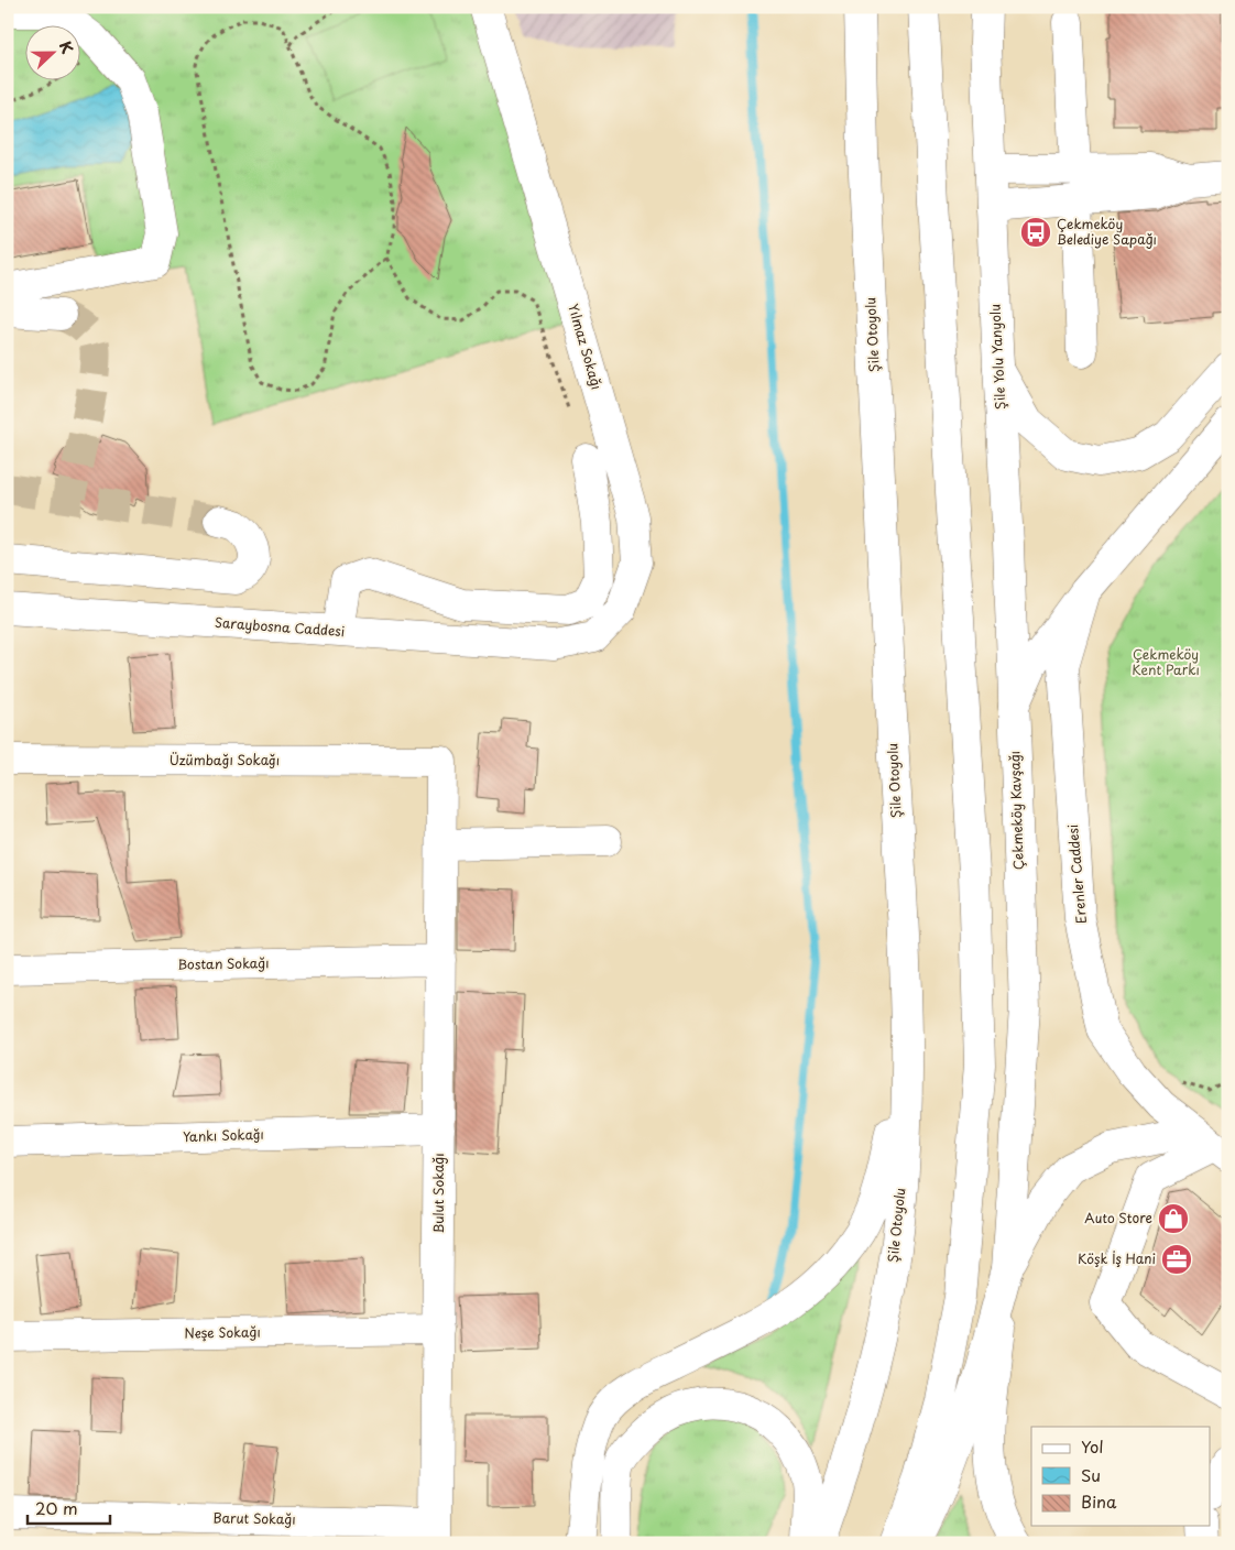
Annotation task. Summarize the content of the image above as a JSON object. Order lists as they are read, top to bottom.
{
  "streets": {
    "main road": [
      "Şile Otoyolu",
      "Yılmaz Sokağı",
      "Şile Yolu Yanyolu",
      "Saraybosna Caddesi",
      "Üzümbağı Sokağı",
      "Çekmeköy Kavşağı",
      "Erenler Caddesi",
      "Bostan Sokağı",
      "Yankı Sokağı",
      "Bulut Sokağı",
      "Neşe Sokağı",
      "Barut Sokağı"
    ]
  },
  "crossings": [
    ["Yılmaz Sokağı", "Saraybosna Caddesi"],
    ["Şile Yolu Yanyolu", "Çekmeköy Kavşağı"],
    ["Üzümbağı Sokağı", "Bulut Sokağı"],
    ["Çekmeköy Kavşağı", "Erenler Caddesi"],
    ["Bostan Sokağı", "Bulut Sokağı"],
    ["Yankı Sokağı", "Bulut Sokağı"],
    ["Bulut Sokağı", "Neşe Sokağı"],
    ["Bulut Sokağı", "Barut Sokağı"]
  ],
  "parks": ["Çekmeköy Kent Parkı"],
  "places": {
    "bus stop": ["Çekmeköy Belediye Sapağı"],
    "shop": ["Auto Store"],
    "office": ["Köşk İş Hani"]
  },
  "legend": ["Yol", "Su", "Bina"],
  "scale_bar": "20 m",
  "north": "right"
}
